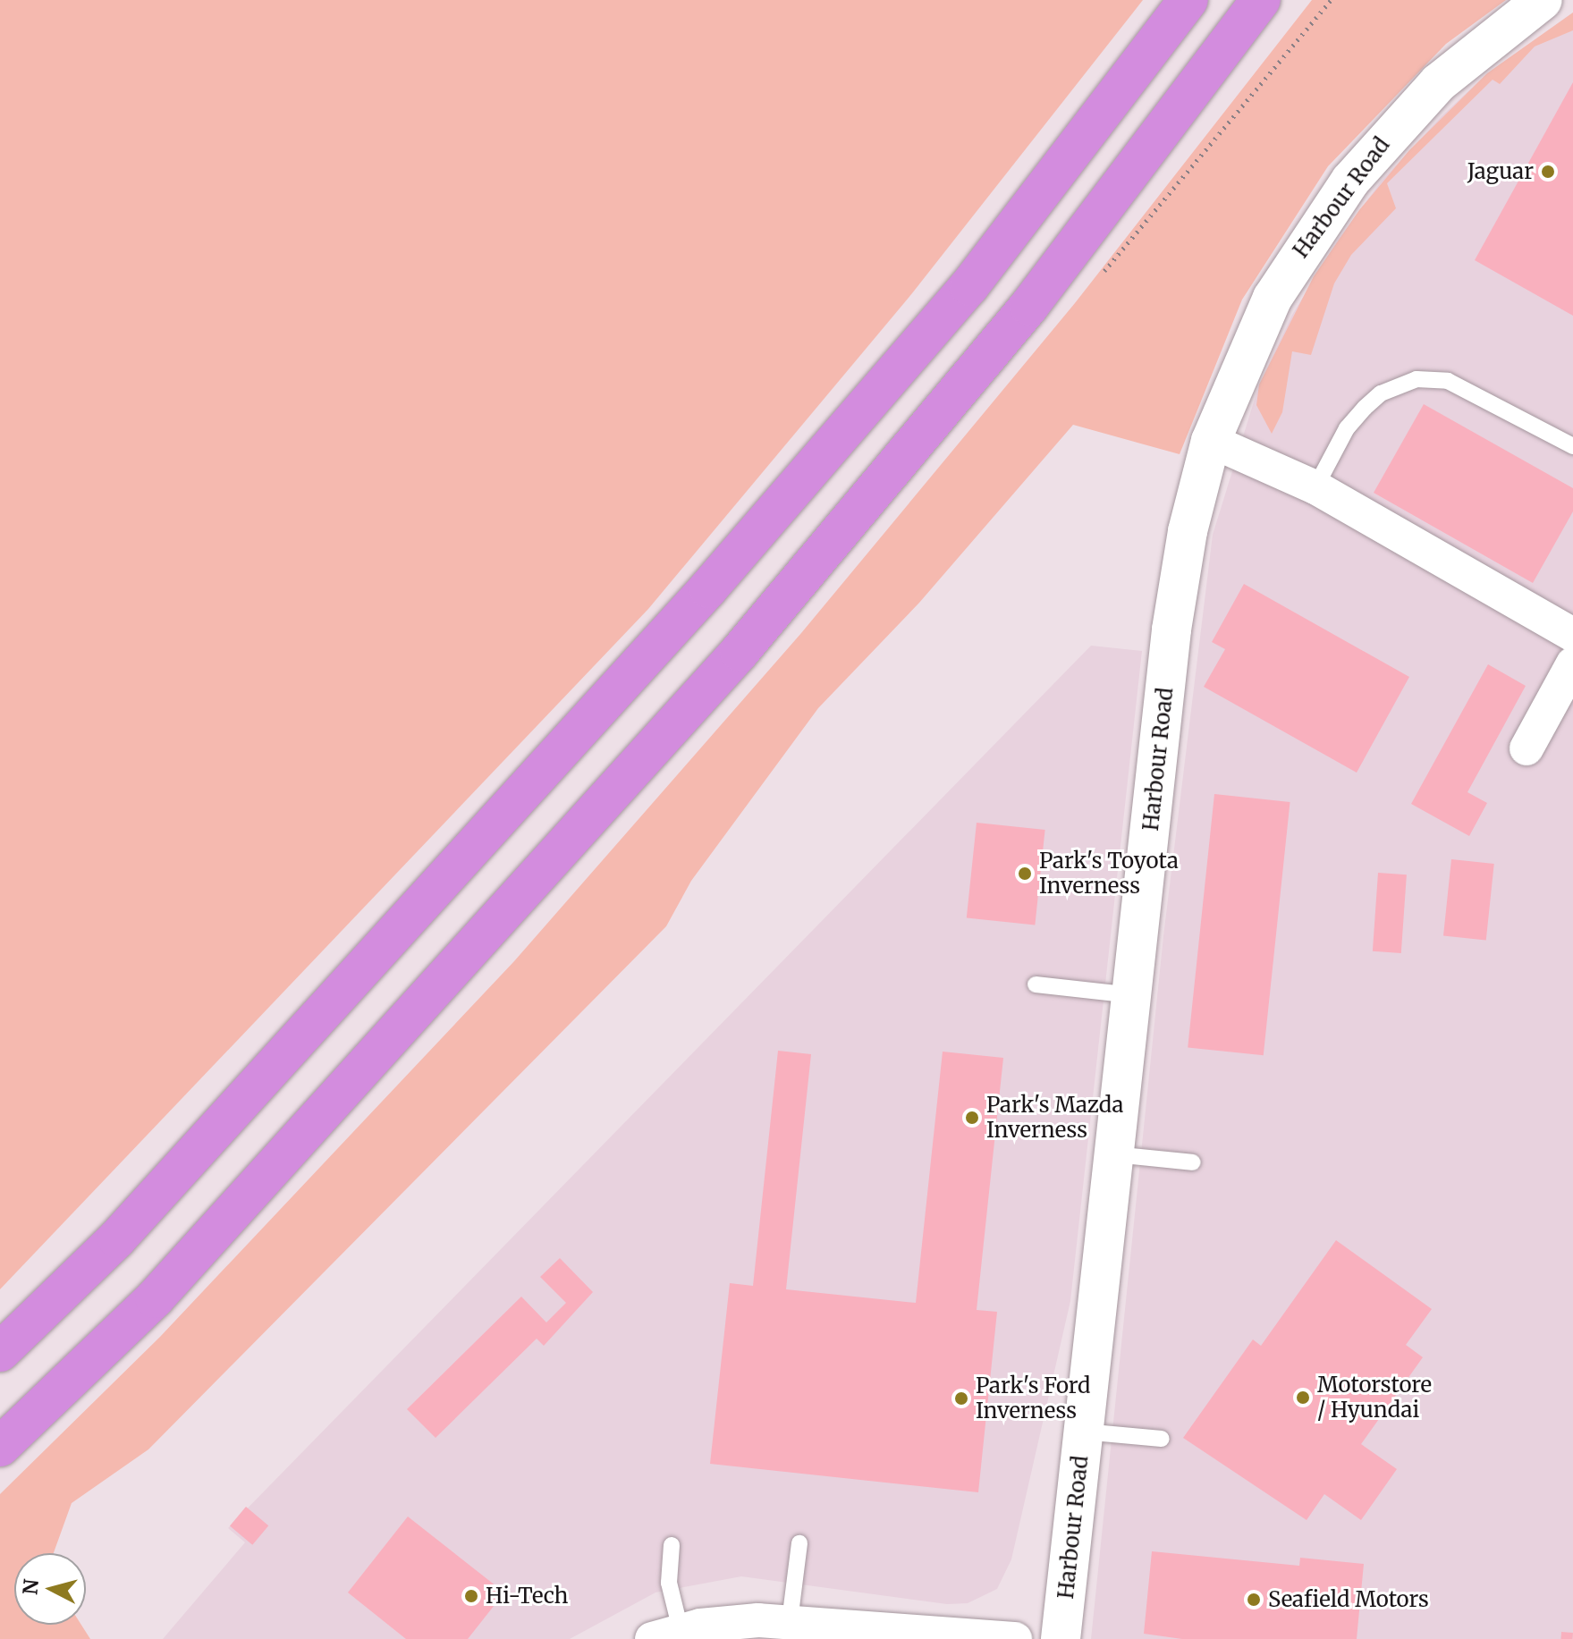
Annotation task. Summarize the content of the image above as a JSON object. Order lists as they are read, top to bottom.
{
  "streets": {
    "street": ["Harbour Road"]
  },
  "places": [
    "Jaguar",
    "Park's Toyota Inverness",
    "Park's Mazda Inverness",
    "Motorstore / Hyundai",
    "Park's Ford Inverness",
    "Hi-Tech",
    "Seafield Motors"
  ],
  "north": "left"
}
